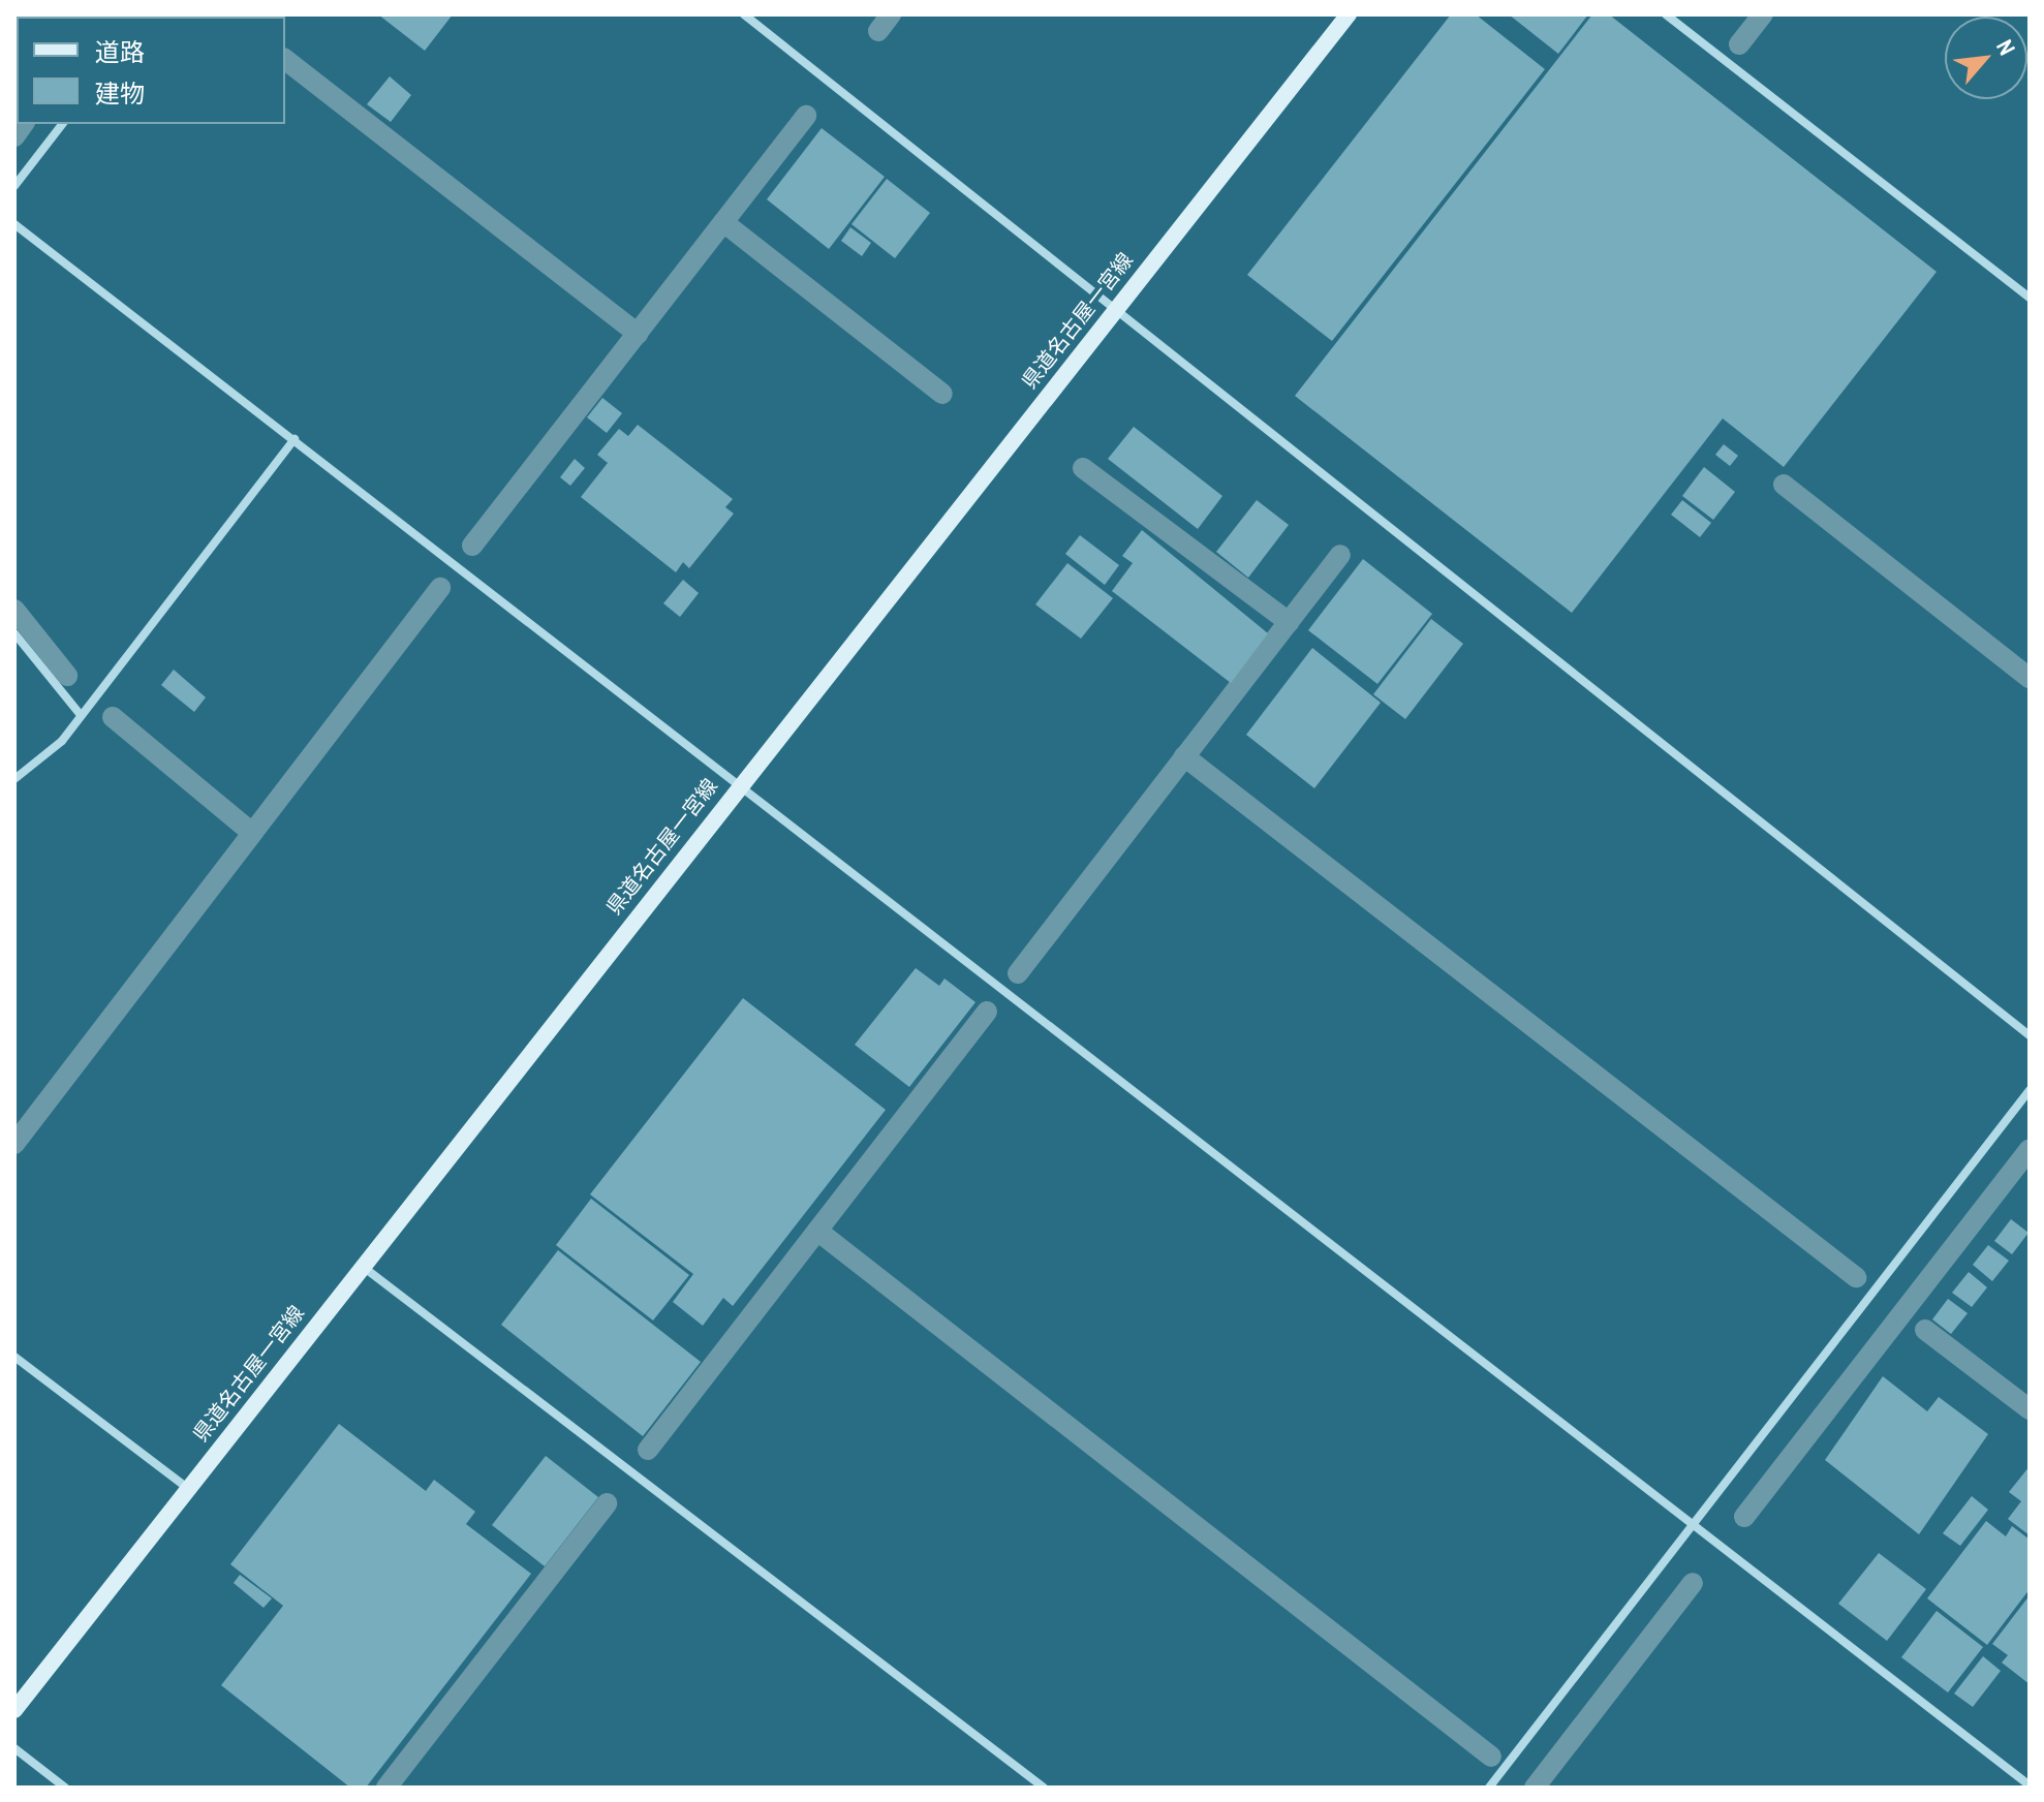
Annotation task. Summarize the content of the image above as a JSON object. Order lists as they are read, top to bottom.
{
  "streets": {
    "main road": ["県道名古屋一宮線"]
  },
  "legend": ["道路", "建物"],
  "north": "top right"
}
